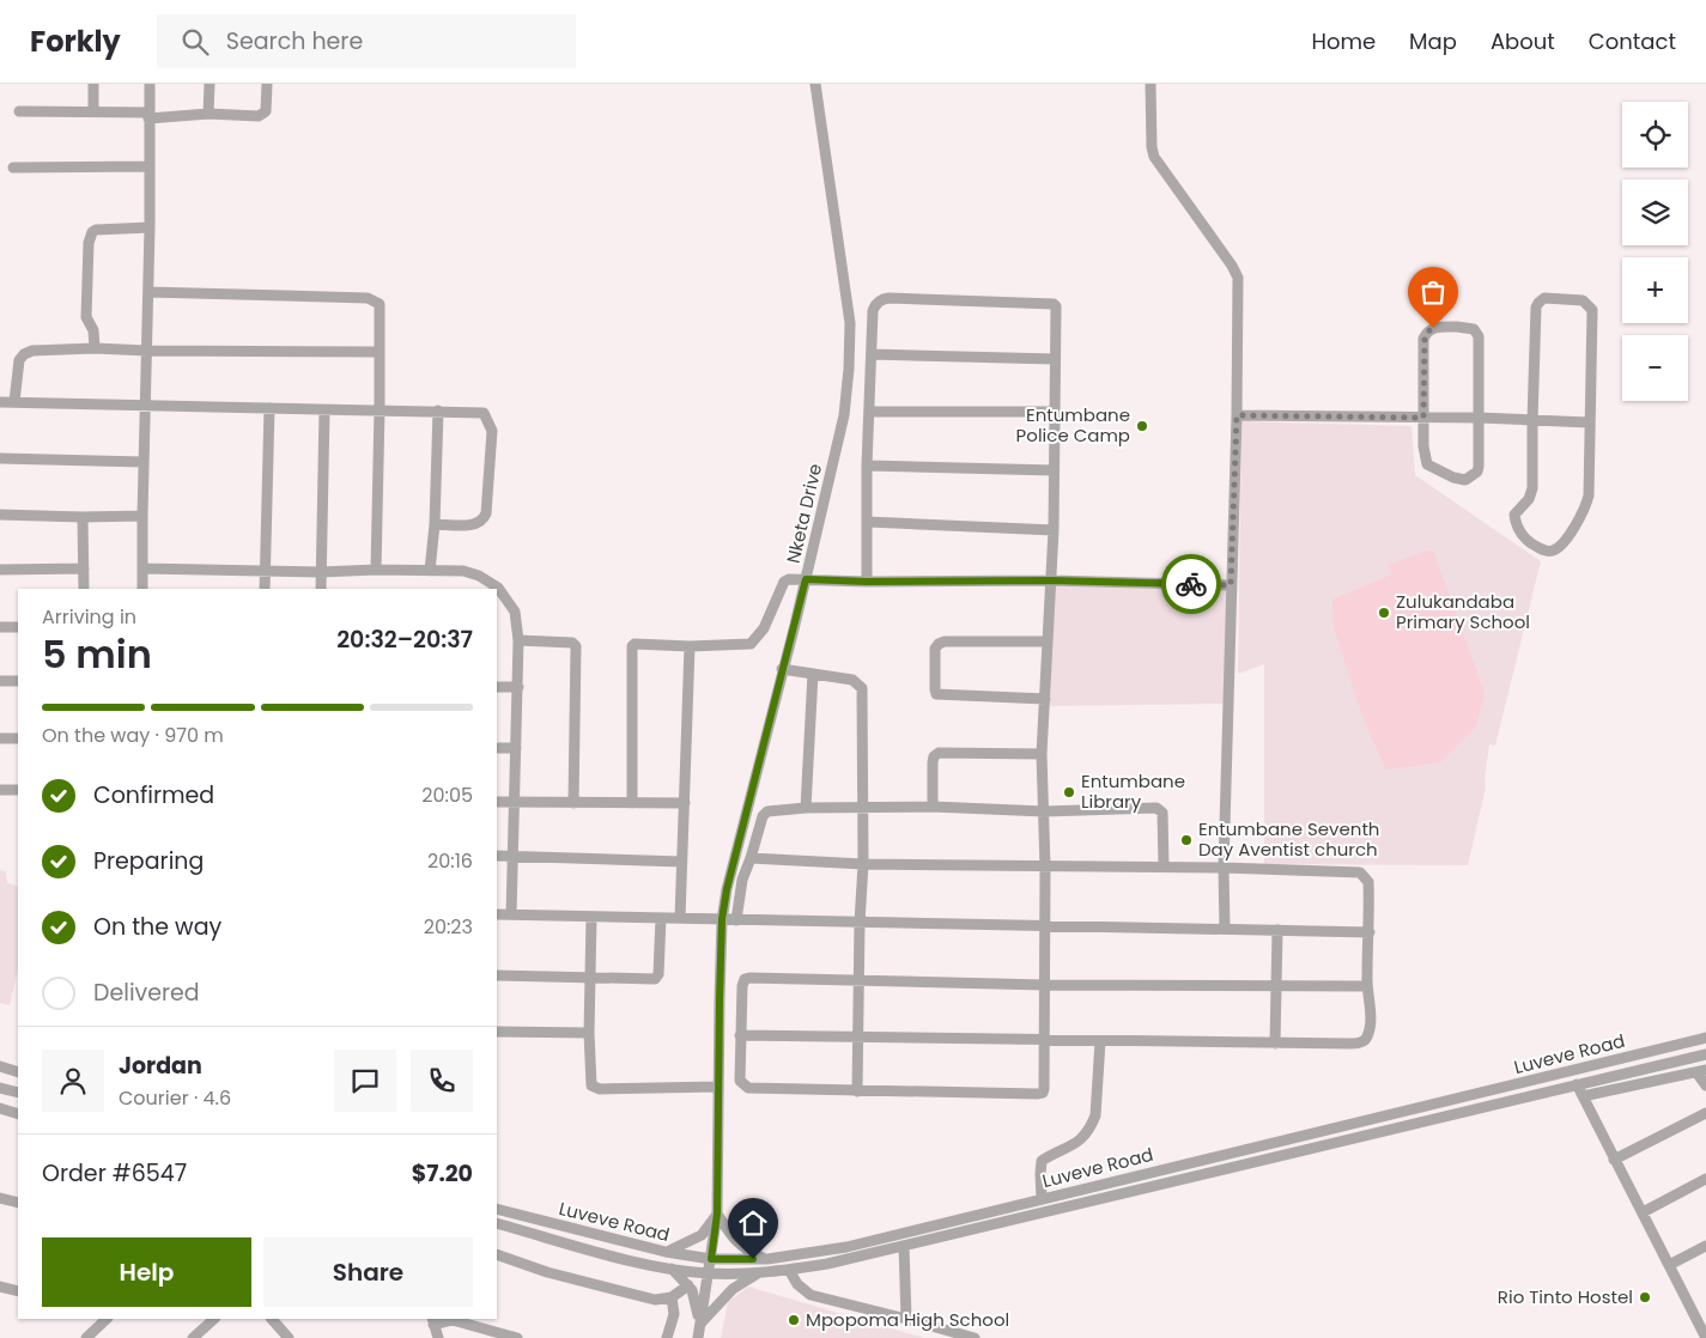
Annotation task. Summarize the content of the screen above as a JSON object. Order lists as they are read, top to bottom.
{
  "streets": {
    "street": ["Nketa Drive", "Luveve Road"]
  },
  "crossings": [
    ["Nketa Drive", "Luveve Road"]
  ],
  "places": [
    "Entumbane Police Camp",
    "Zulukandaba Primary School",
    "Entumbane Library",
    "Entumbane Seventh Day Aventist church",
    "Rio Tinto Hostel",
    "Mpopoma High School"
  ],
  "page": {
    "header": "Forkly",
    "search": "Search here",
    "nav": [
      "Home",
      "Map",
      "About",
      "Contact"
    ],
    "map_buttons": ["+", "−"],
    "heading": ["5 min", "Arriving in", "20:32–20:37"],
    "panel": [
      "Jordan",
      "Courier · 4.6",
      "Order #6547",
      "$7.20"
    ],
    "bar": "On the way · 970 m",
    "list": [
      ["Confirmed", "20:05"],
      ["Preparing", "20:16"],
      ["On the way", "20:23"],
      "Delivered"
    ],
    "buttons": ["Help", "Share"]
  }
}
